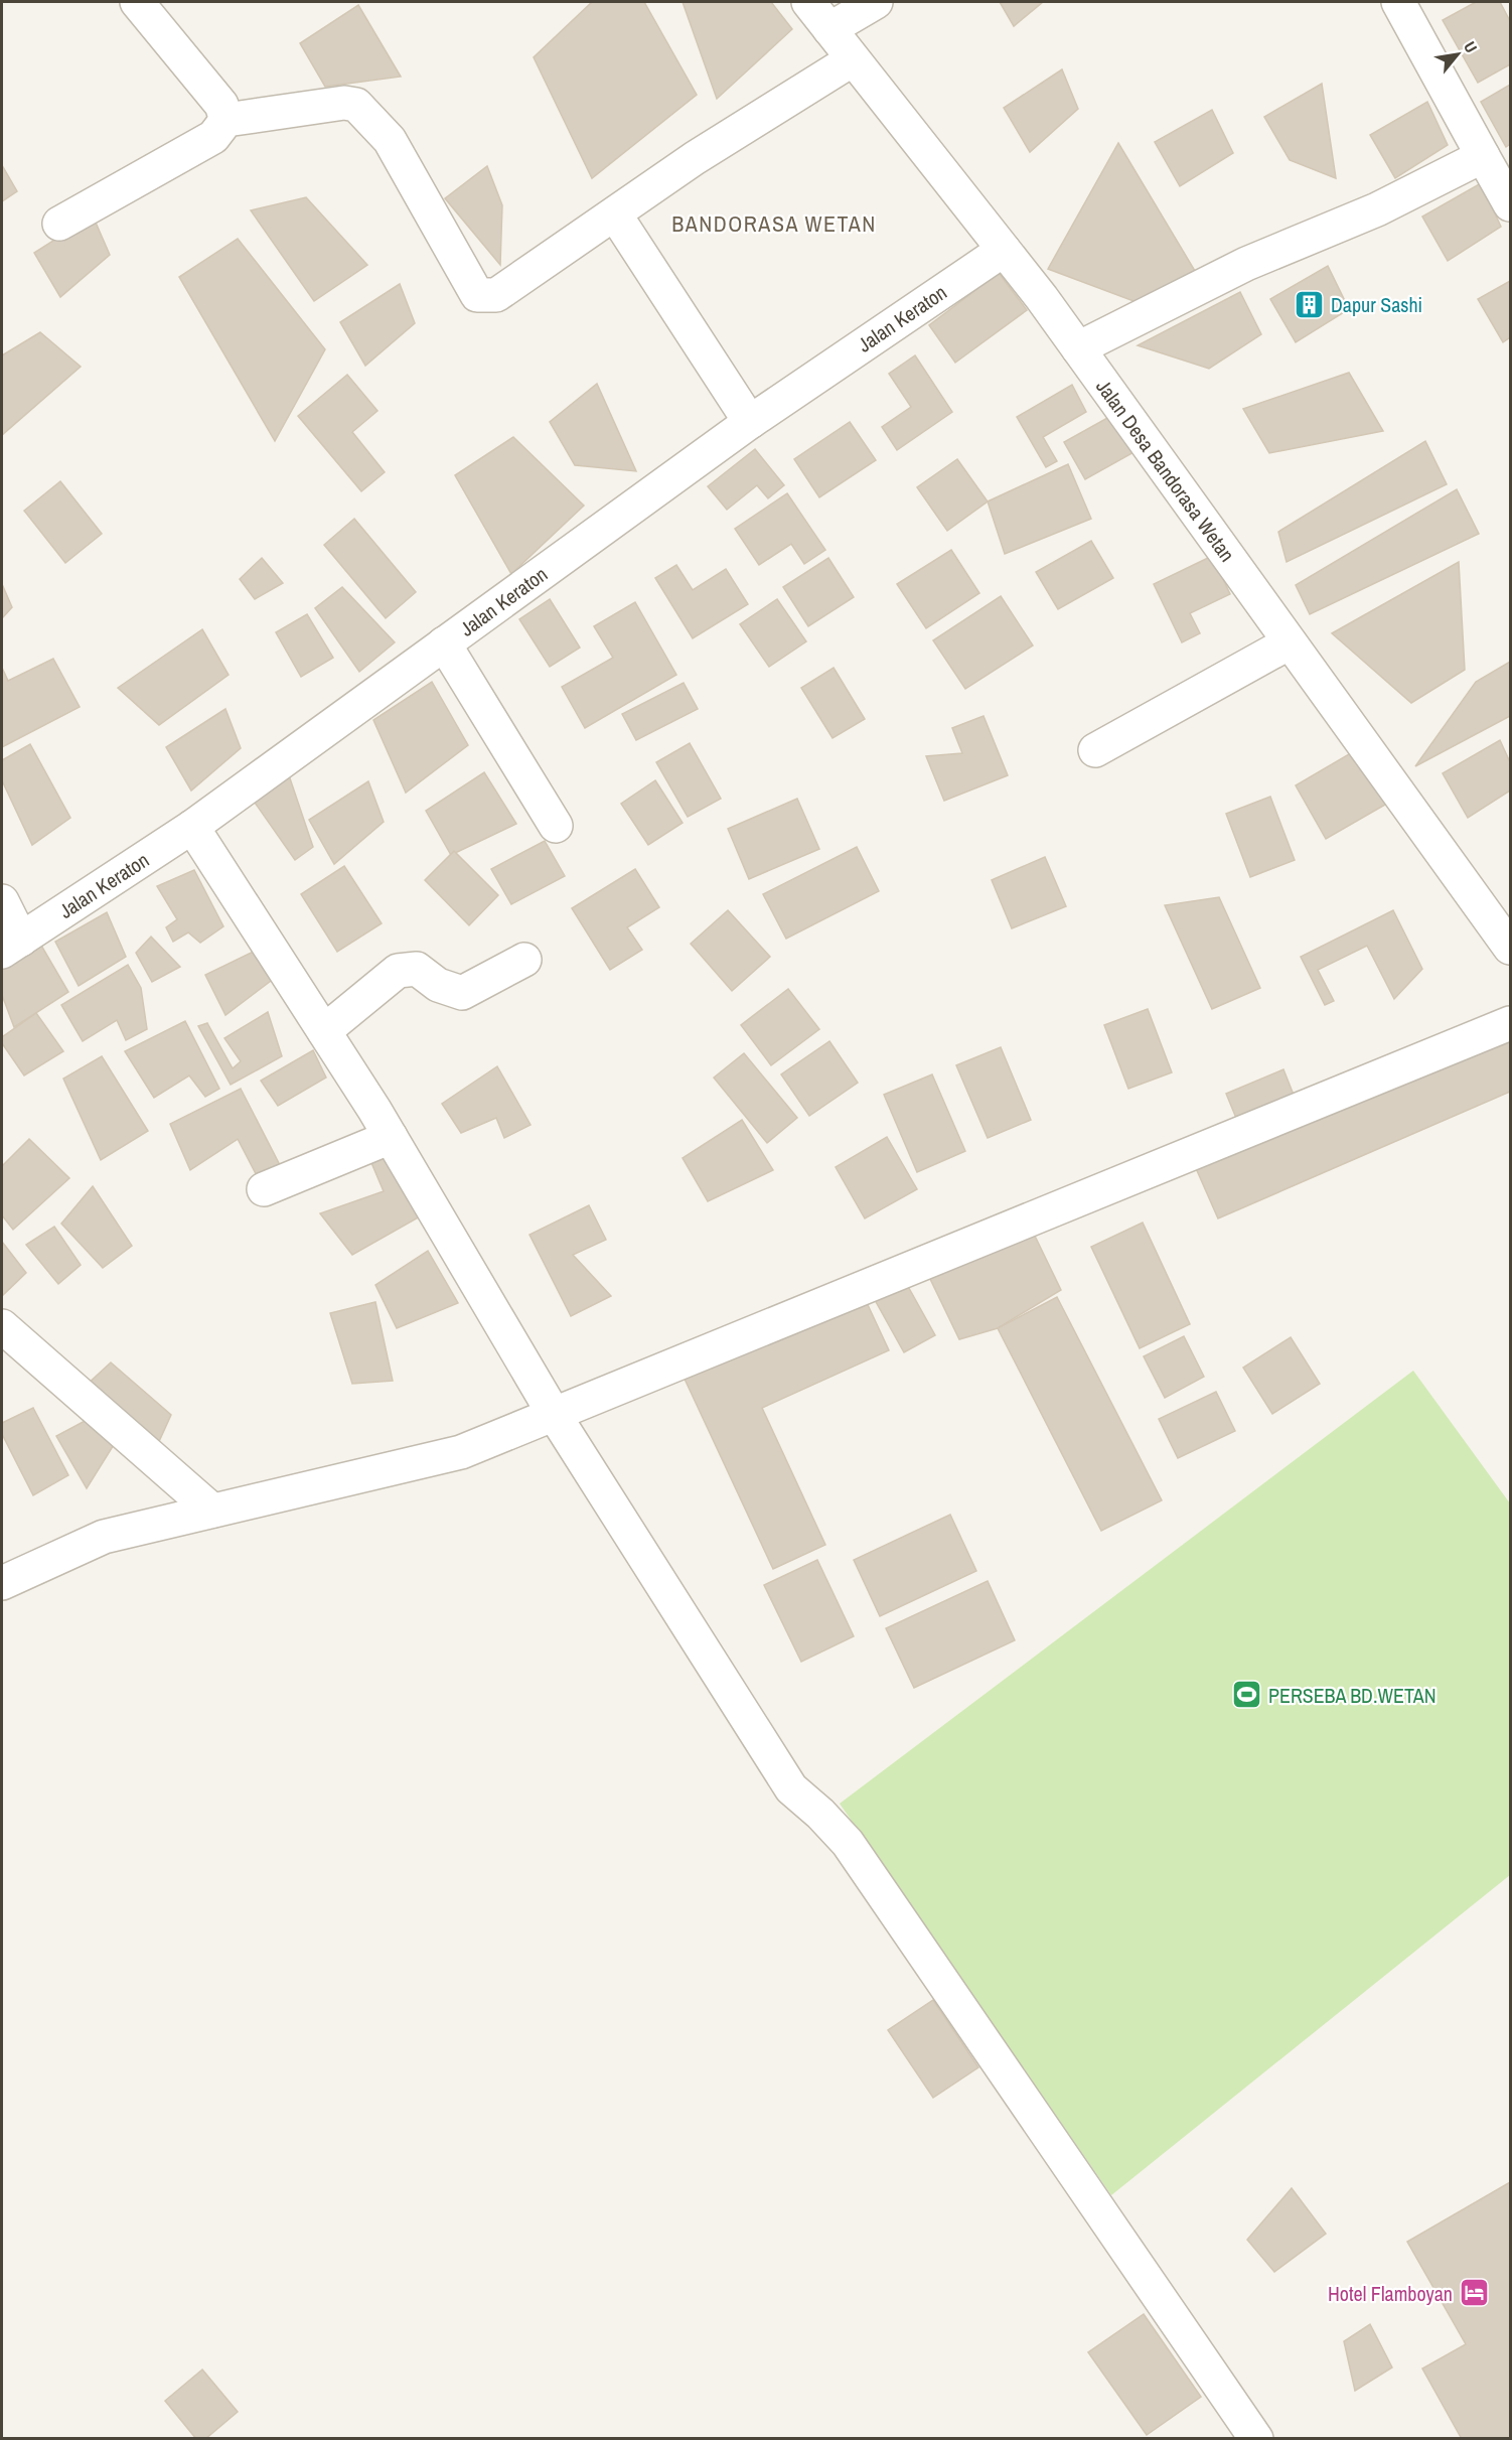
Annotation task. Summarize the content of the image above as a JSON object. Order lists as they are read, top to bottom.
{
  "streets": {
    "street": ["Jalan Keraton", "Jalan Desa Bandorasa Wetan"]
  },
  "crossings": [
    ["Jalan Keraton", "Jalan Desa Bandorasa Wetan"]
  ],
  "districts": ["BANDORASA WETAN"],
  "places": {
    "building": ["Dapur Sashi"],
    "sports": ["PERSEBA BD.WETAN"],
    "hotel": ["Hotel Flamboyan"]
  },
  "north": "top right"
}
